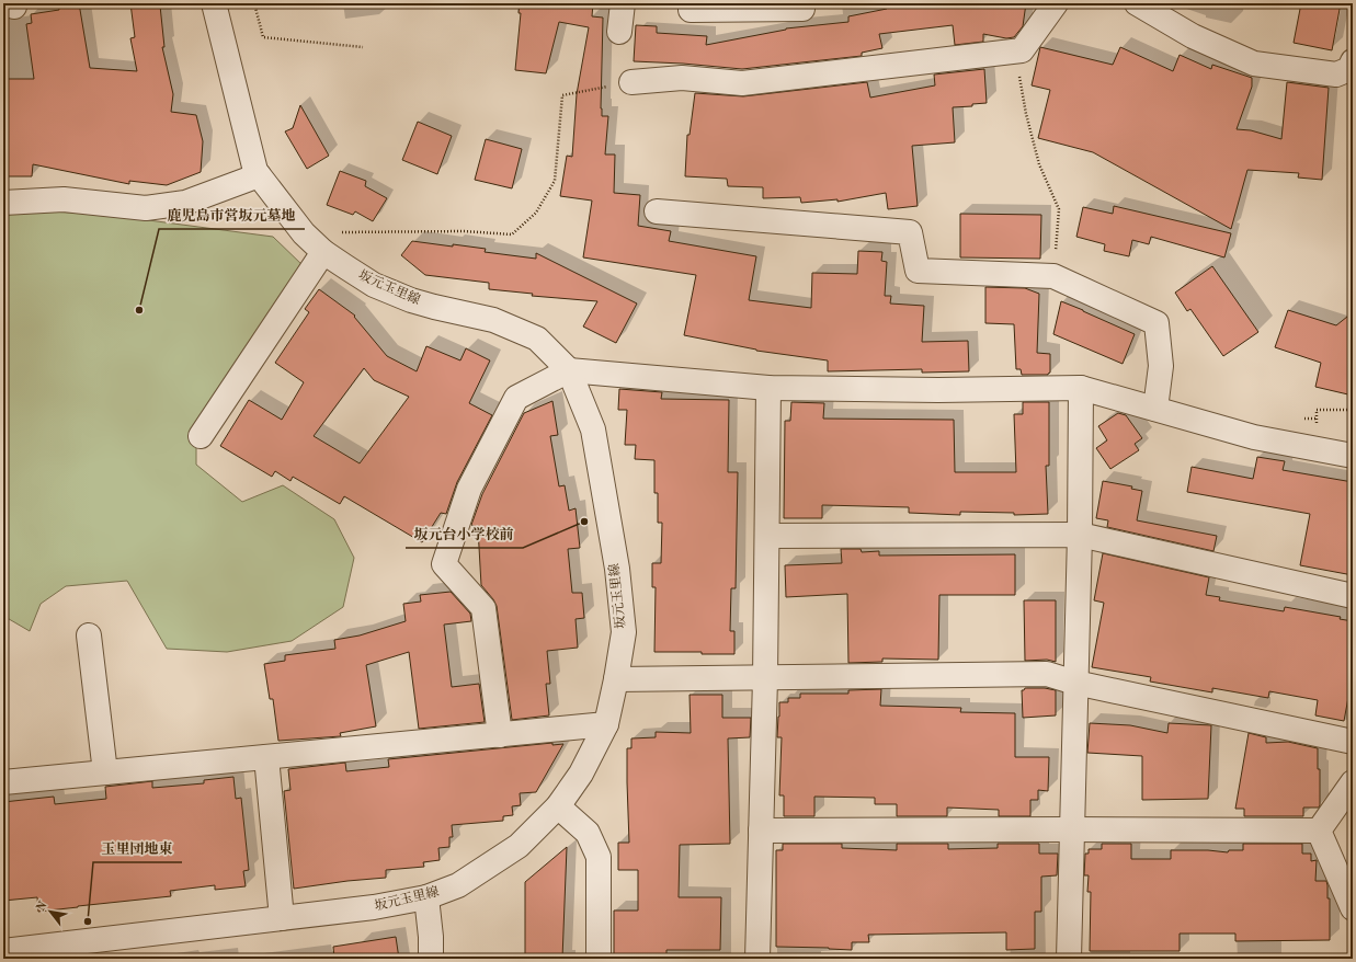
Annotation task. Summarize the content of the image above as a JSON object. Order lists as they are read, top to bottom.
{
  "streets": {
    "street": ["坂元玉里線"]
  },
  "places": ["鹿児島市営坂元墓地", "坂元台小学校前", "玉里団地東"],
  "north": "top left"
}
